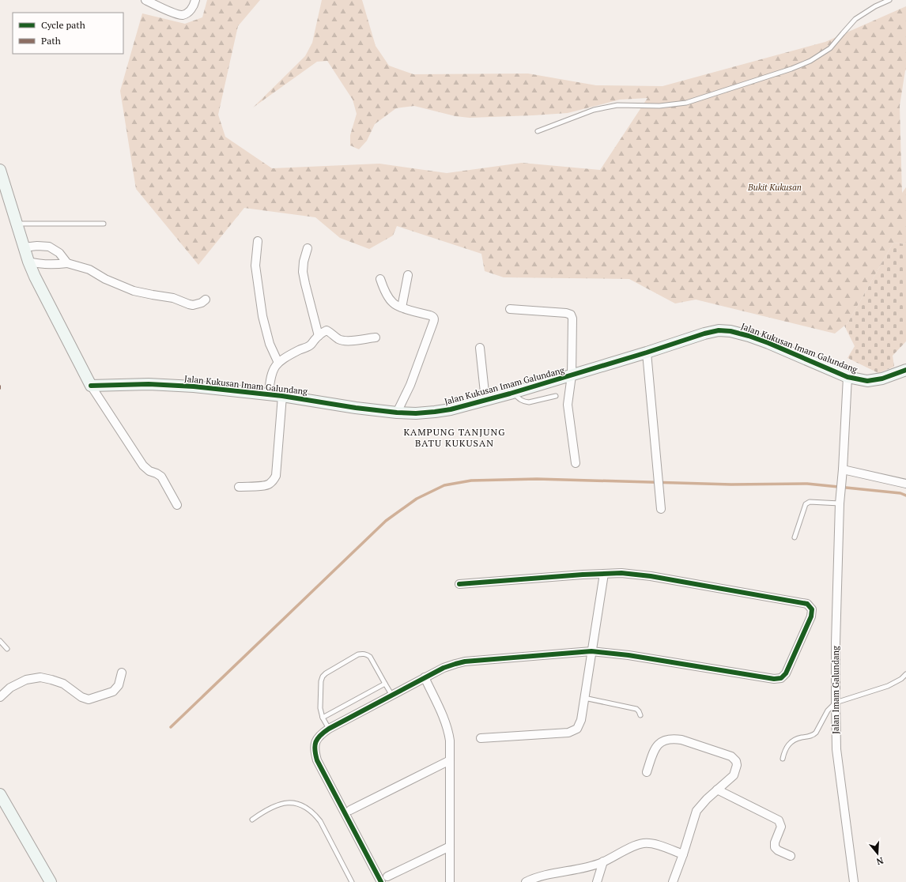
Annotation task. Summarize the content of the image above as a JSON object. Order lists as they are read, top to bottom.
{
  "streets": {
    "street": ["Jalan Kukusan Imam Galundang", "Jalan Imam Galundang"]
  },
  "crossings": [
    ["Jalan Kukusan Imam Galundang", "Jalan Imam Galundang"]
  ],
  "districts": ["KAMPUNG TANJUNG BATU KUKUSAN"],
  "parks": ["Bukit Kukusan"],
  "legend": ["Cycle path", "Path"],
  "north": "bottom"
}
